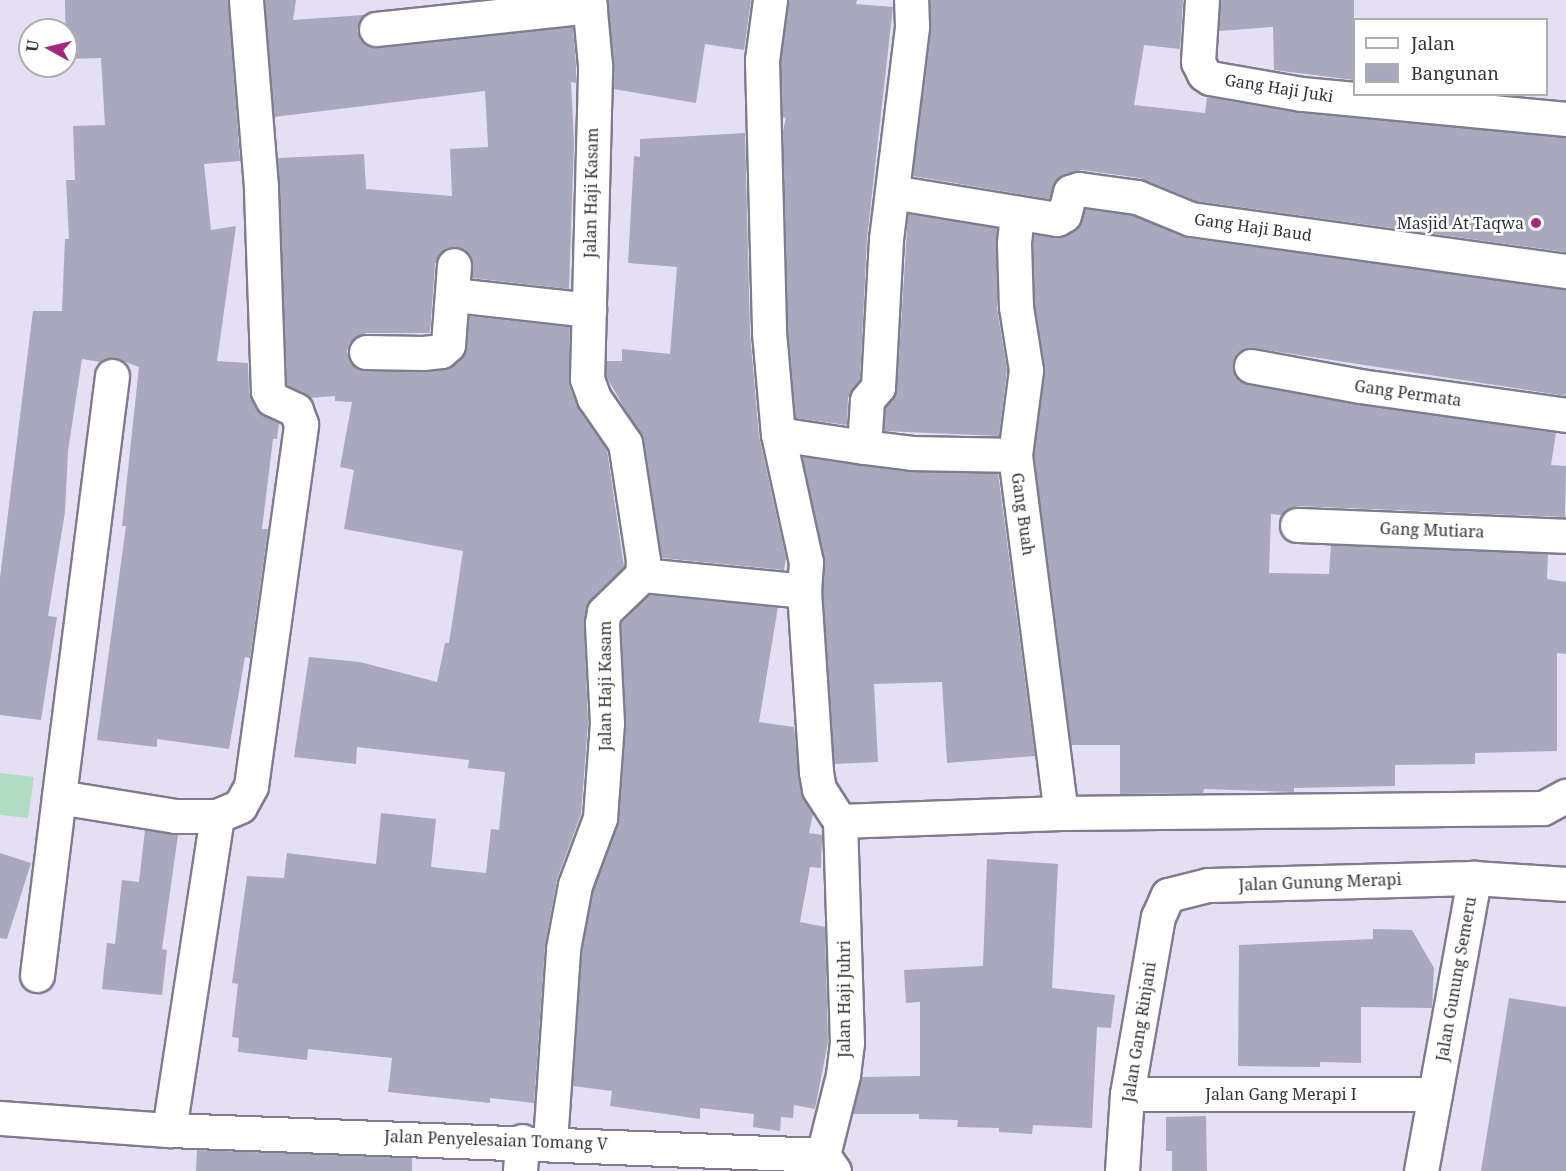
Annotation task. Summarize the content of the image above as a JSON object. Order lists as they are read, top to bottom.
{
  "streets": {
    "street": [
      "Gang Haji Juki",
      "Jalan Haji Kasam",
      "Gang Haji Baud",
      "Gang Permata",
      "Gang Buah",
      "Gang Mutiara",
      "Jalan Gunung Merapi",
      "Jalan Gunung Semeru",
      "Jalan Haji Juhri",
      "Jalan Gang Rinjani",
      "Jalan Gang Merapi I",
      "Jalan Penyelesaian Tomang V"
    ]
  },
  "crossings": [
    ["Jalan Haji Kasam", "Jalan Penyelesaian Tomang V"],
    ["Gang Haji Baud", "Gang Buah"],
    ["Jalan Gunung Merapi", "Jalan Gunung Semeru"],
    ["Jalan Gunung Merapi", "Jalan Gang Rinjani"],
    ["Jalan Gunung Semeru", "Jalan Gang Merapi I"],
    ["Jalan Haji Juhri", "Jalan Penyelesaian Tomang V"],
    ["Jalan Gang Rinjani", "Jalan Gang Merapi I"]
  ],
  "places": ["Masjid At Taqwa"],
  "legend": ["Jalan", "Bangunan"],
  "north": "left"
}
